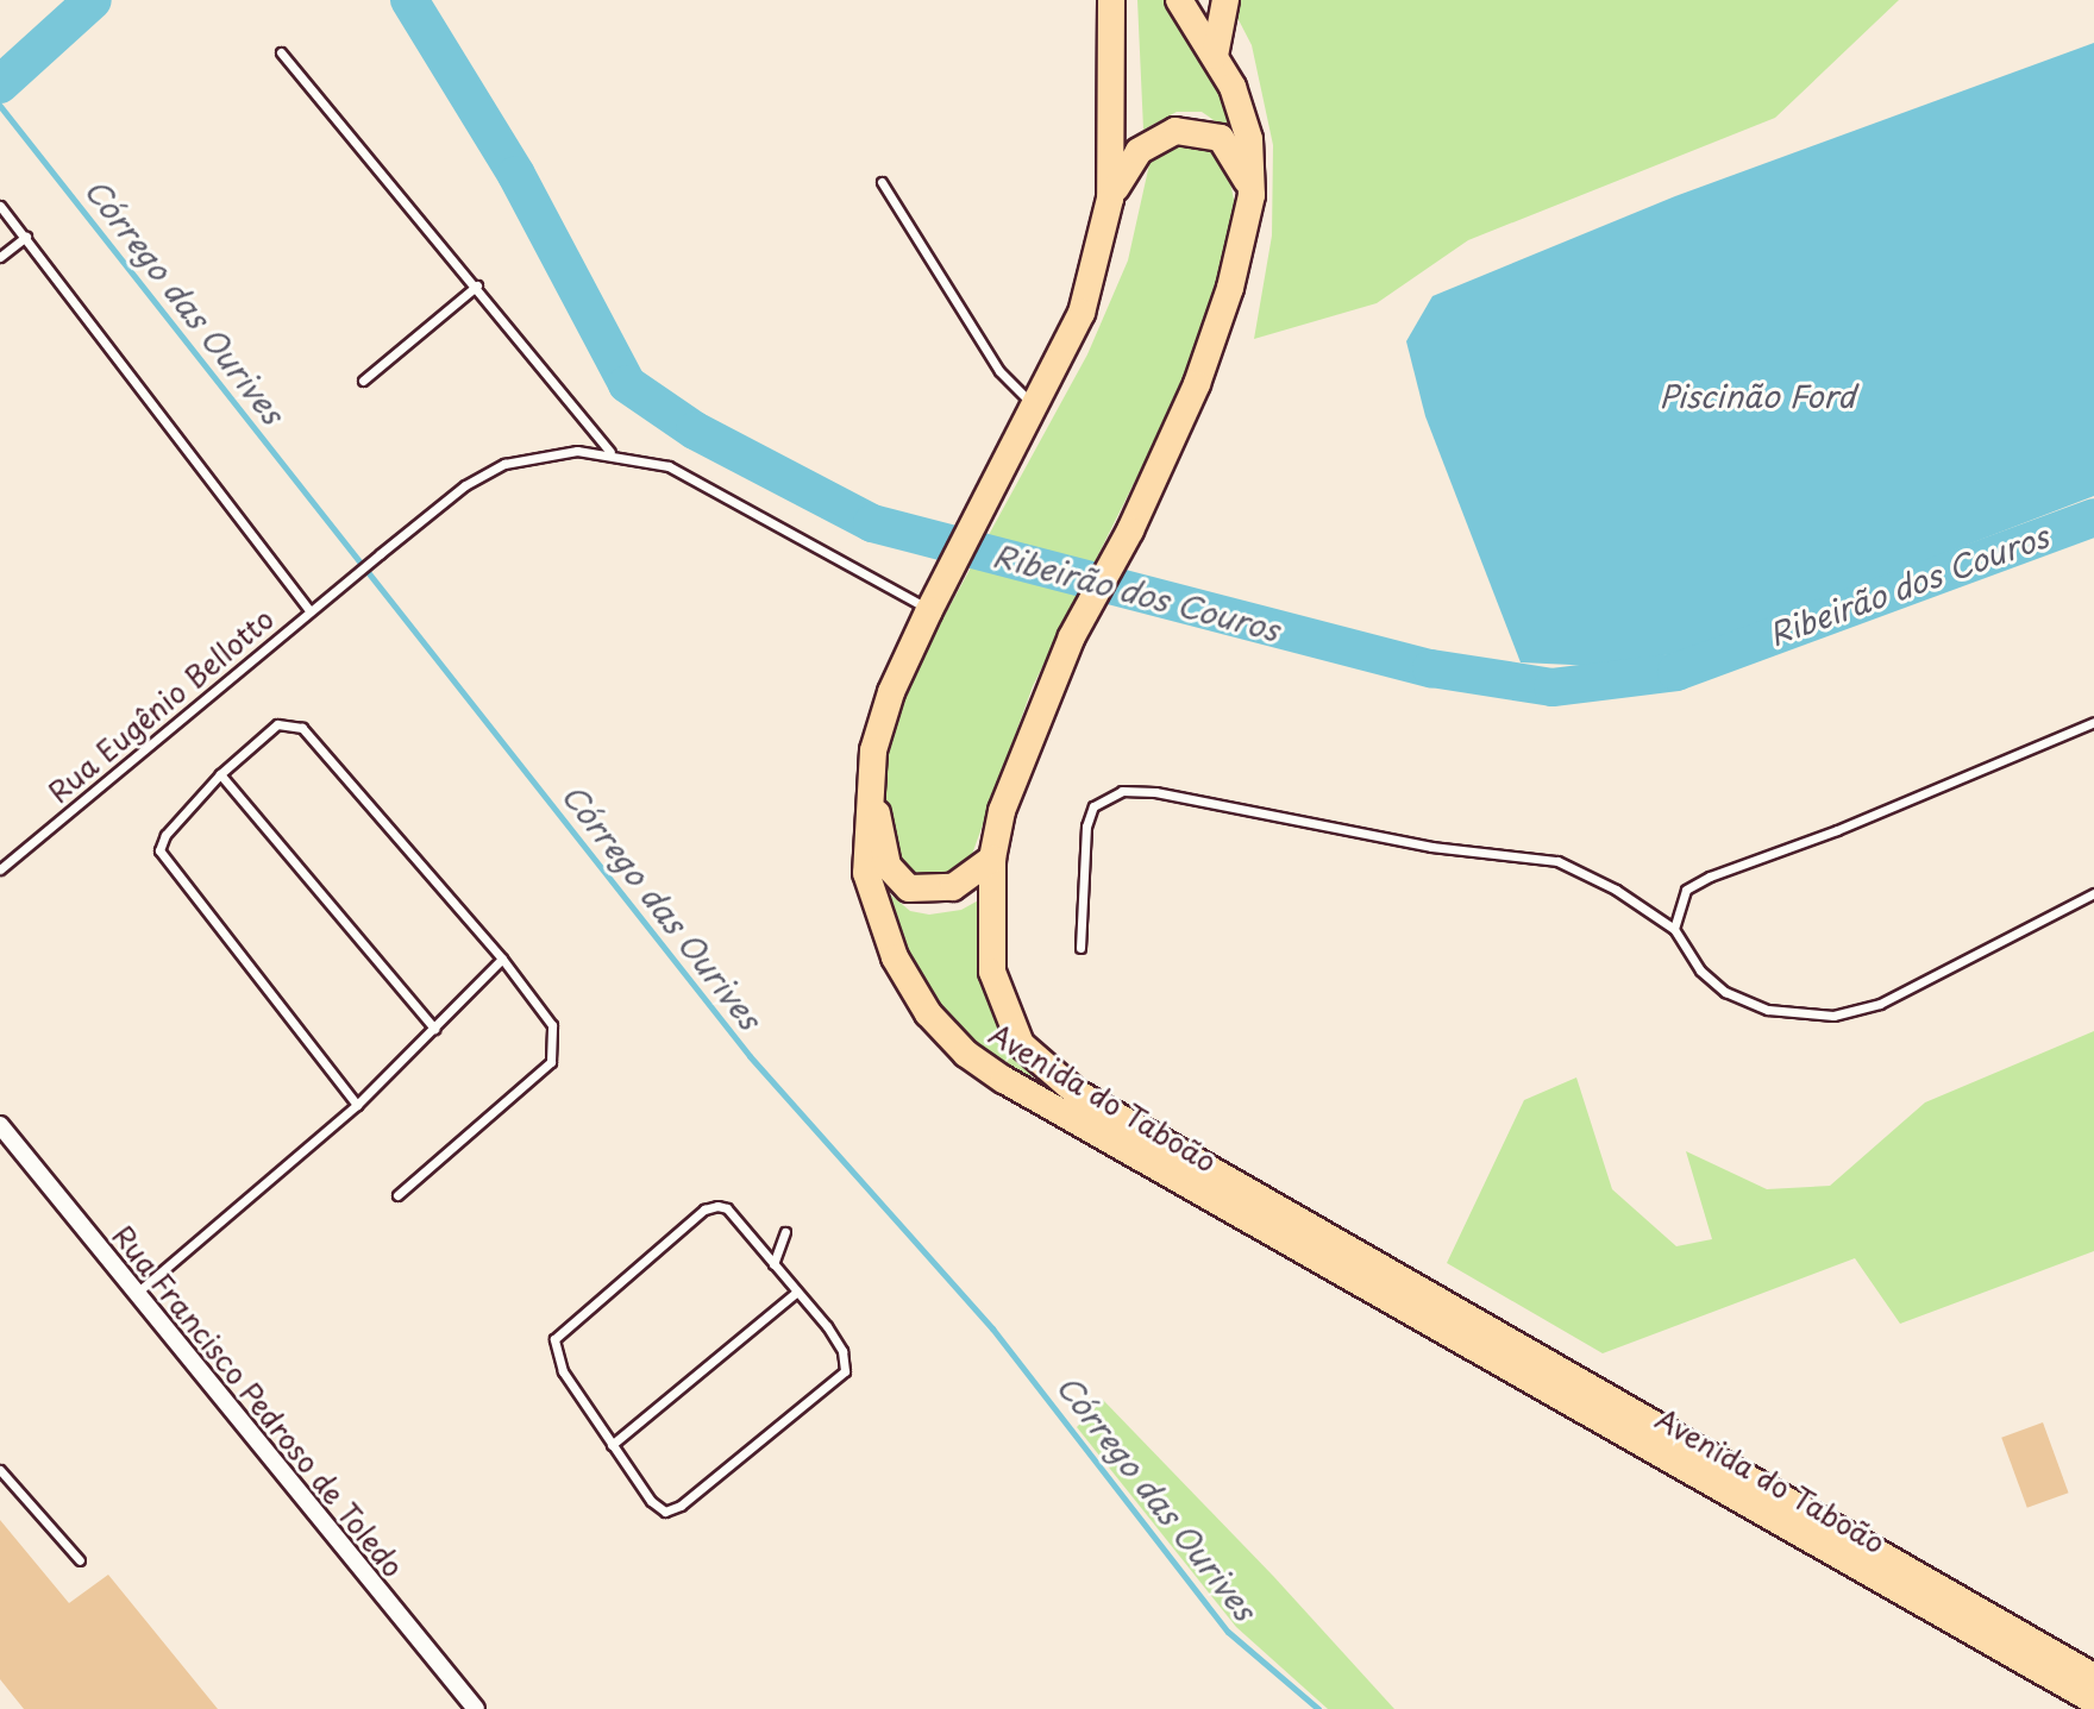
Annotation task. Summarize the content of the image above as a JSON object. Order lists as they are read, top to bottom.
{
  "streets": {
    "main road": ["Avenida do Taboão"],
    "street": ["Rua Francisco Pedroso de Toledo"],
    "lane": ["Rua Eugênio Bellotto"]
  },
  "crossings": [
    ["Rua Eugênio Bellotto", "Avenida do Taboão"]
  ],
  "water": ["Córrego das Ourives", "Piscinão Ford", "Ribeirão dos Couros"]
}
